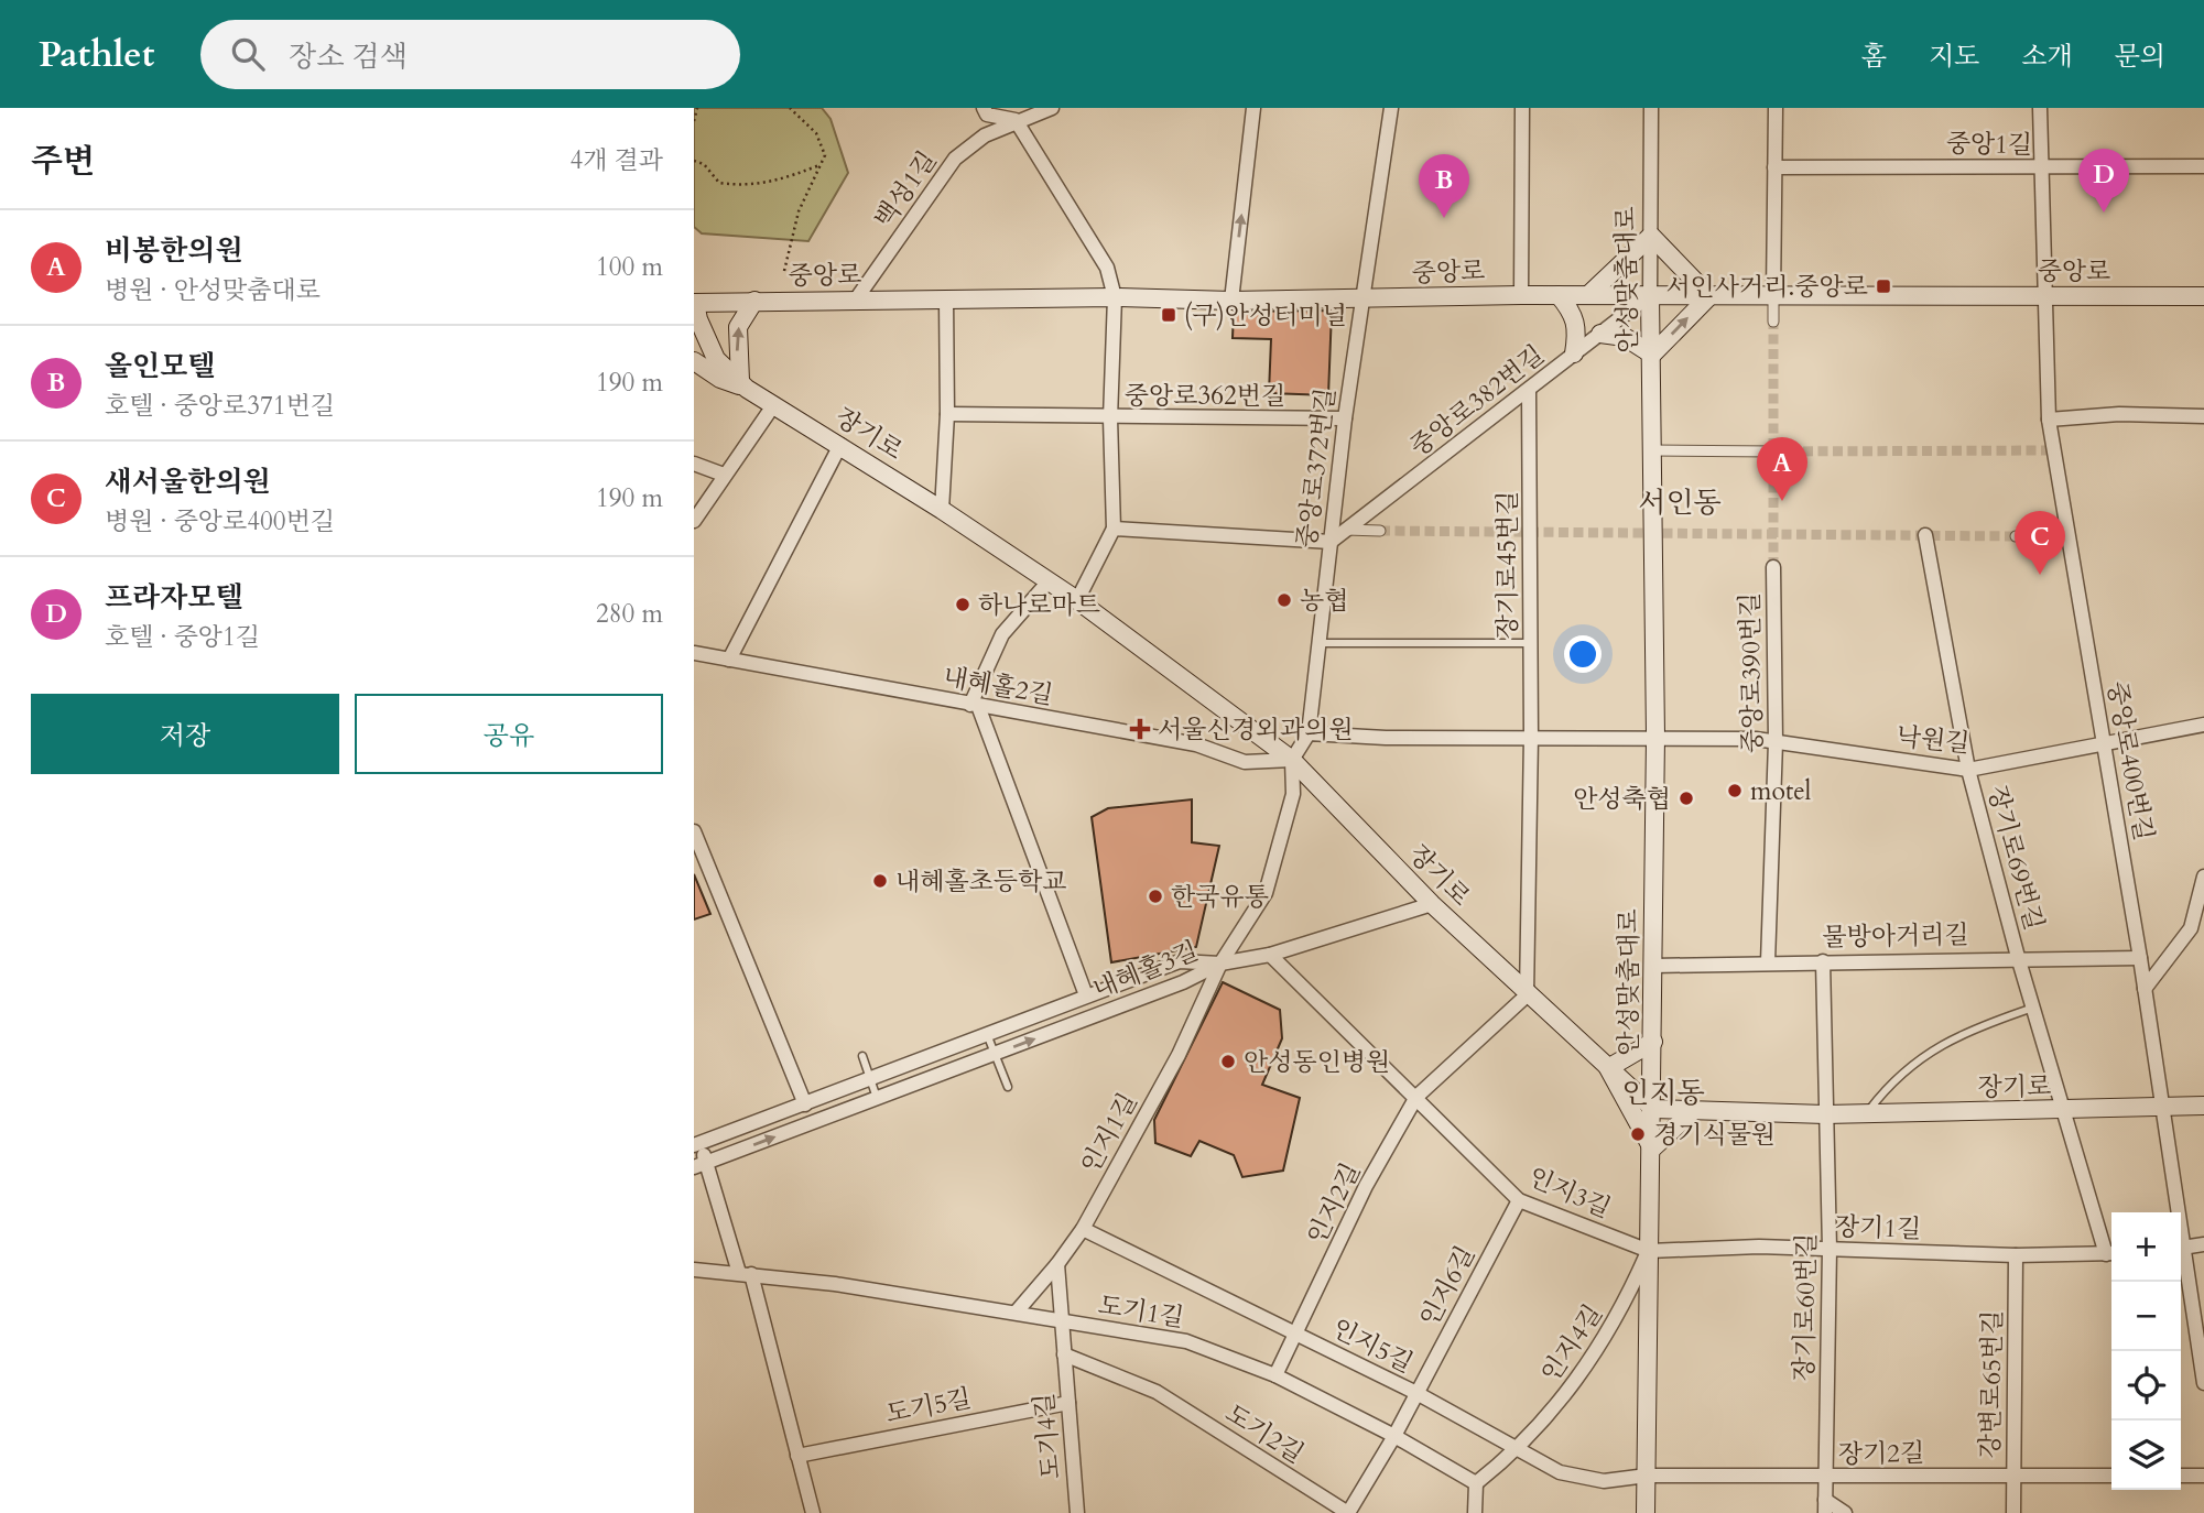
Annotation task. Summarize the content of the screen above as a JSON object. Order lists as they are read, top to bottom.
{
  "streets": {
    "main road": ["중앙로", "안성맞춤대로", "장기로"],
    "street": [
      "중앙1길",
      "백성1길",
      "중앙로362번길",
      "중앙로382번길",
      "중앙로372번길",
      "장기로45번길",
      "중앙로390번길",
      "내혜홀2길",
      "낙원길",
      "중앙로400번길",
      "장기로69번길",
      "물방아거리길",
      "내혜홀3길",
      "인지1길",
      "인지3길",
      "인지2길",
      "장기1길",
      "인지6길",
      "장기로60번길",
      "도기1길",
      "인지4길",
      "인지5길",
      "강변로65번길",
      "도기5길",
      "도기2길",
      "도기4길",
      "장기2길"
    ]
  },
  "crossings": [
    ["중앙1길", "중앙로400번길"],
    ["백성1길", "중앙로"],
    ["중앙로", "안성맞춤대로"],
    ["중앙로", "중앙로362번길"],
    ["중앙로", "중앙로382번길"],
    ["중앙로", "장기로"],
    ["중앙로", "중앙로372번길"],
    ["중앙로", "중앙로400번길"],
    ["안성맞춤대로", "중앙로382번길"],
    ["안성맞춤대로", "장기로"],
    ["안성맞춤대로", "낙원길"],
    ["안성맞춤대로", "물방아거리길"],
    ["안성맞춤대로", "인지3길"],
    ["안성맞춤대로", "장기1길"],
    ["안성맞춤대로", "인지4길"],
    ["안성맞춤대로", "인지5길"],
    ["안성맞춤대로", "장기2길"],
    ["중앙로362번길", "장기로"],
    ["중앙로362번길", "중앙로372번길"],
    ["중앙로382번길", "중앙로372번길"],
    ["중앙로382번길", "장기로45번길"],
    ["장기로", "중앙로372번길"],
    ["장기로", "장기로45번길"],
    ["장기로", "내혜홀2길"],
    ["장기로", "중앙로400번길"],
    ["장기로", "장기로69번길"],
    ["장기로", "인지1길"],
    ["장기로", "인지2길"],
    ["장기로", "장기1길"],
    ["장기로", "장기로60번길"],
    ["중앙로372번길", "내혜홀2길"],
    ["중앙로372번길", "인지1길"],
    ["장기로45번길", "인지2길"],
    ["중앙로390번길", "낙원길"],
    ["중앙로390번길", "물방아거리길"],
    ["내혜홀2길", "인지1길"],
    ["낙원길", "중앙로400번길"],
    ["낙원길", "장기로69번길"],
    ["중앙로400번길", "물방아거리길"],
    ["장기로69번길", "물방아거리길"],
    ["장기로69번길", "장기1길"],
    ["내혜홀3길", "인지1길"],
    ["인지1길", "도기1길"],
    ["인지1길", "인지5길"],
    ["인지1길", "도기4길"],
    ["인지3길", "인지2길"],
    ["인지3길", "장기1길"],
    ["인지3길", "인지6길"],
    ["인지3길", "인지4길"],
    ["인지2길", "도기1길"],
    ["인지2길", "인지5길"],
    ["장기1길", "장기로60번길"],
    ["장기1길", "인지4길"],
    ["장기1길", "강변로65번길"],
    ["인지6길", "도기1길"],
    ["인지6길", "인지5길"],
    ["인지6길", "도기2길"],
    ["장기로60번길", "장기2길"],
    ["도기1길", "인지4길"],
    ["도기1길", "도기4길"],
    ["인지4길", "인지5길"],
    ["인지5길", "장기2길"],
    ["강변로65번길", "장기2길"],
    ["도기5길", "도기4길"],
    ["도기2길", "도기4길"]
  ],
  "districts": ["서인동", "인지동"],
  "places": {
    "transit": ["서인사거리.중앙로", "(구)안성터미널"],
    "other": [
      "농협",
      "하나로마트",
      "motel",
      "안성축협",
      "내혜홀초등학교",
      "한국유통",
      "안성동인병원",
      "경기식물원"
    ],
    "health": ["서울신경외과의원"]
  },
  "page": {
    "header": "Pathlet",
    "search": "장소 검색",
    "nav": [
      "홈",
      "지도",
      "소개",
      "문의"
    ],
    "heading": ["주변", "4개 결과"],
    "pins": [
      "D",
      "B",
      "A",
      "C"
    ],
    "list": [
      {
        "mark": "A",
        "name": "비봉한의원",
        "note": "병원 · 안성맞춤대로",
        "value": "100 m"
      },
      {
        "mark": "B",
        "name": "올인모텔",
        "note": "호텔 · 중앙로371번길",
        "value": "190 m"
      },
      {
        "mark": "C",
        "name": "새서울한의원",
        "note": "병원 · 중앙로400번길",
        "value": "190 m"
      },
      {
        "mark": "D",
        "name": "프라자모텔",
        "note": "호텔 · 중앙1길",
        "value": "280 m"
      }
    ],
    "buttons": ["저장", "공유"],
    "map_buttons": ["+", "−"]
  }
}
